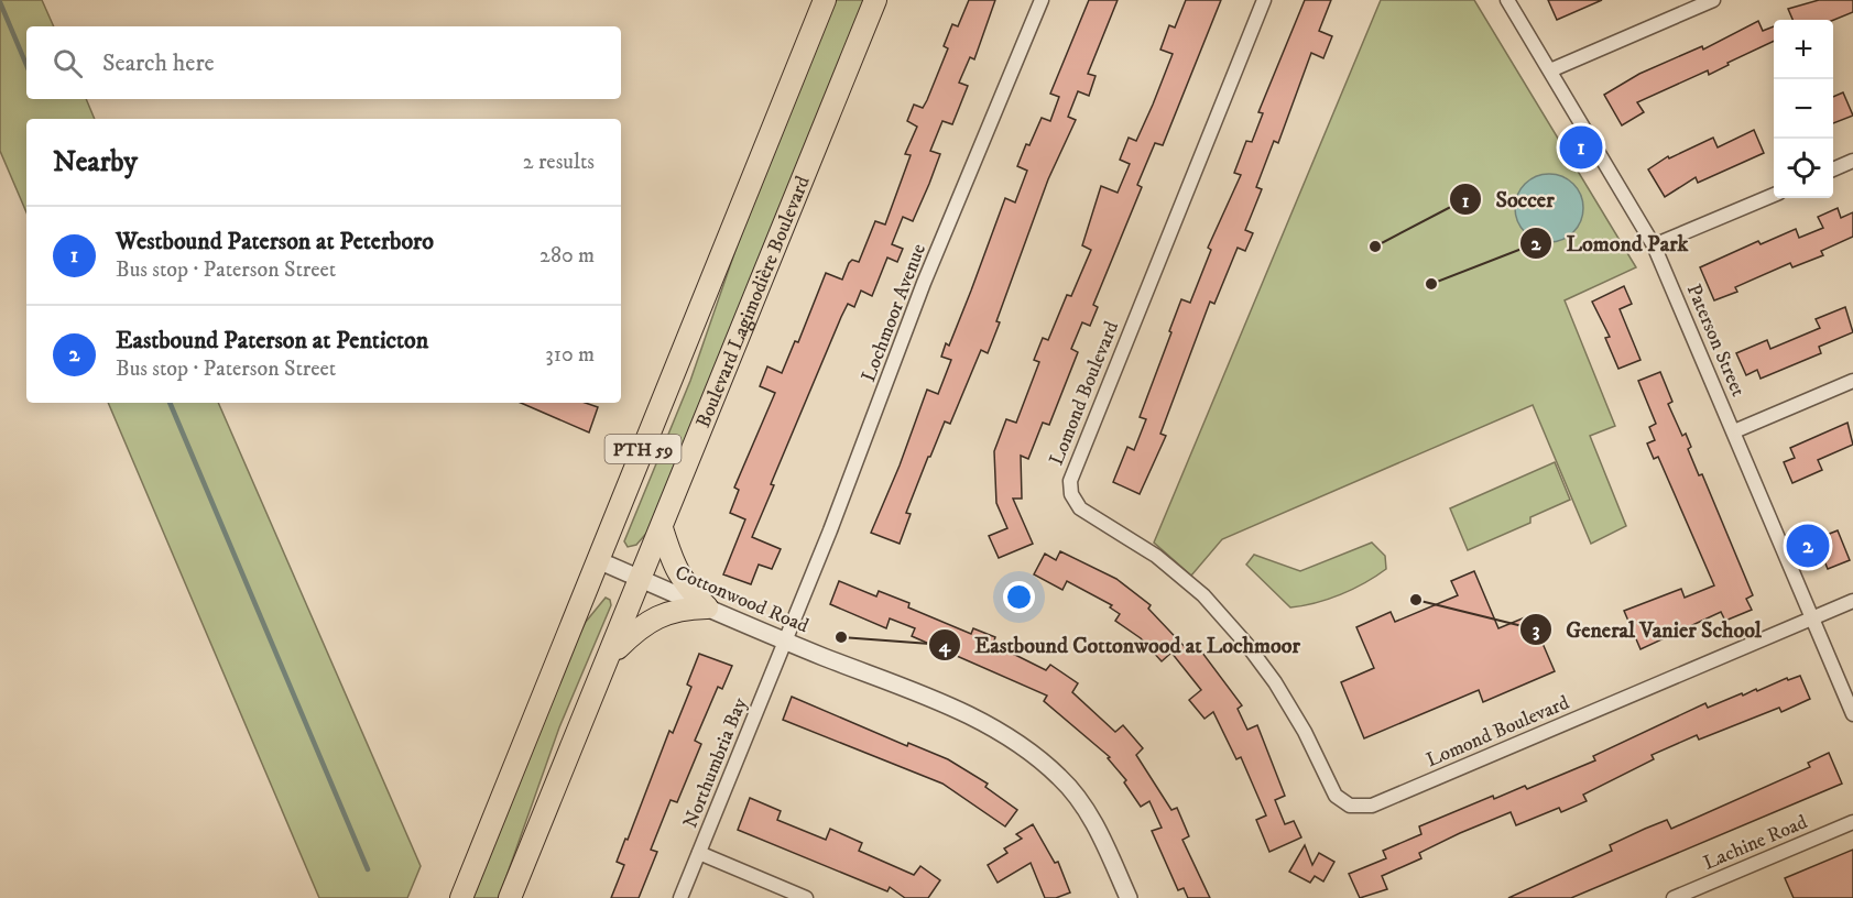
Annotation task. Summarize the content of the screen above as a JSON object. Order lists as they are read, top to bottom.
{
  "streets": {
    "main road": ["Boulevard Lagimodière Boulevard", "PTH 59"],
    "street": [
      "Lochmoor Avenue",
      "Paterson Street",
      "Lomond Boulevard",
      "Cottonwood Road",
      "Northumbria Bay",
      "Lachine Road"
    ]
  },
  "crossings": [
    ["Boulevard Lagimodière Boulevard", "Cottonwood Road"],
    ["Lochmoor Avenue", "Cottonwood Road"],
    ["Lochmoor Avenue", "Northumbria Bay"],
    ["Paterson Street", "Lomond Boulevard"],
    ["PTH 59", "Cottonwood Road"],
    ["Cottonwood Road", "Northumbria Bay"]
  ],
  "places": [
    "Soccer",
    "Lomond Park",
    "General Vanier School",
    "Eastbound Cottonwood at Lochmoor"
  ],
  "page": {
    "map_buttons": ["+", "−"],
    "search": "Search here",
    "heading": ["Nearby", "2 results"],
    "pins": ["1", "2"],
    "list": [
      {
        "mark": "1",
        "name": "Westbound Paterson at Peterboro",
        "note": "Bus stop · Paterson Street",
        "value": "280 m"
      },
      {
        "mark": "2",
        "name": "Eastbound Paterson at Penticton",
        "note": "Bus stop · Paterson Street",
        "value": "310 m"
      }
    ]
  }
}
